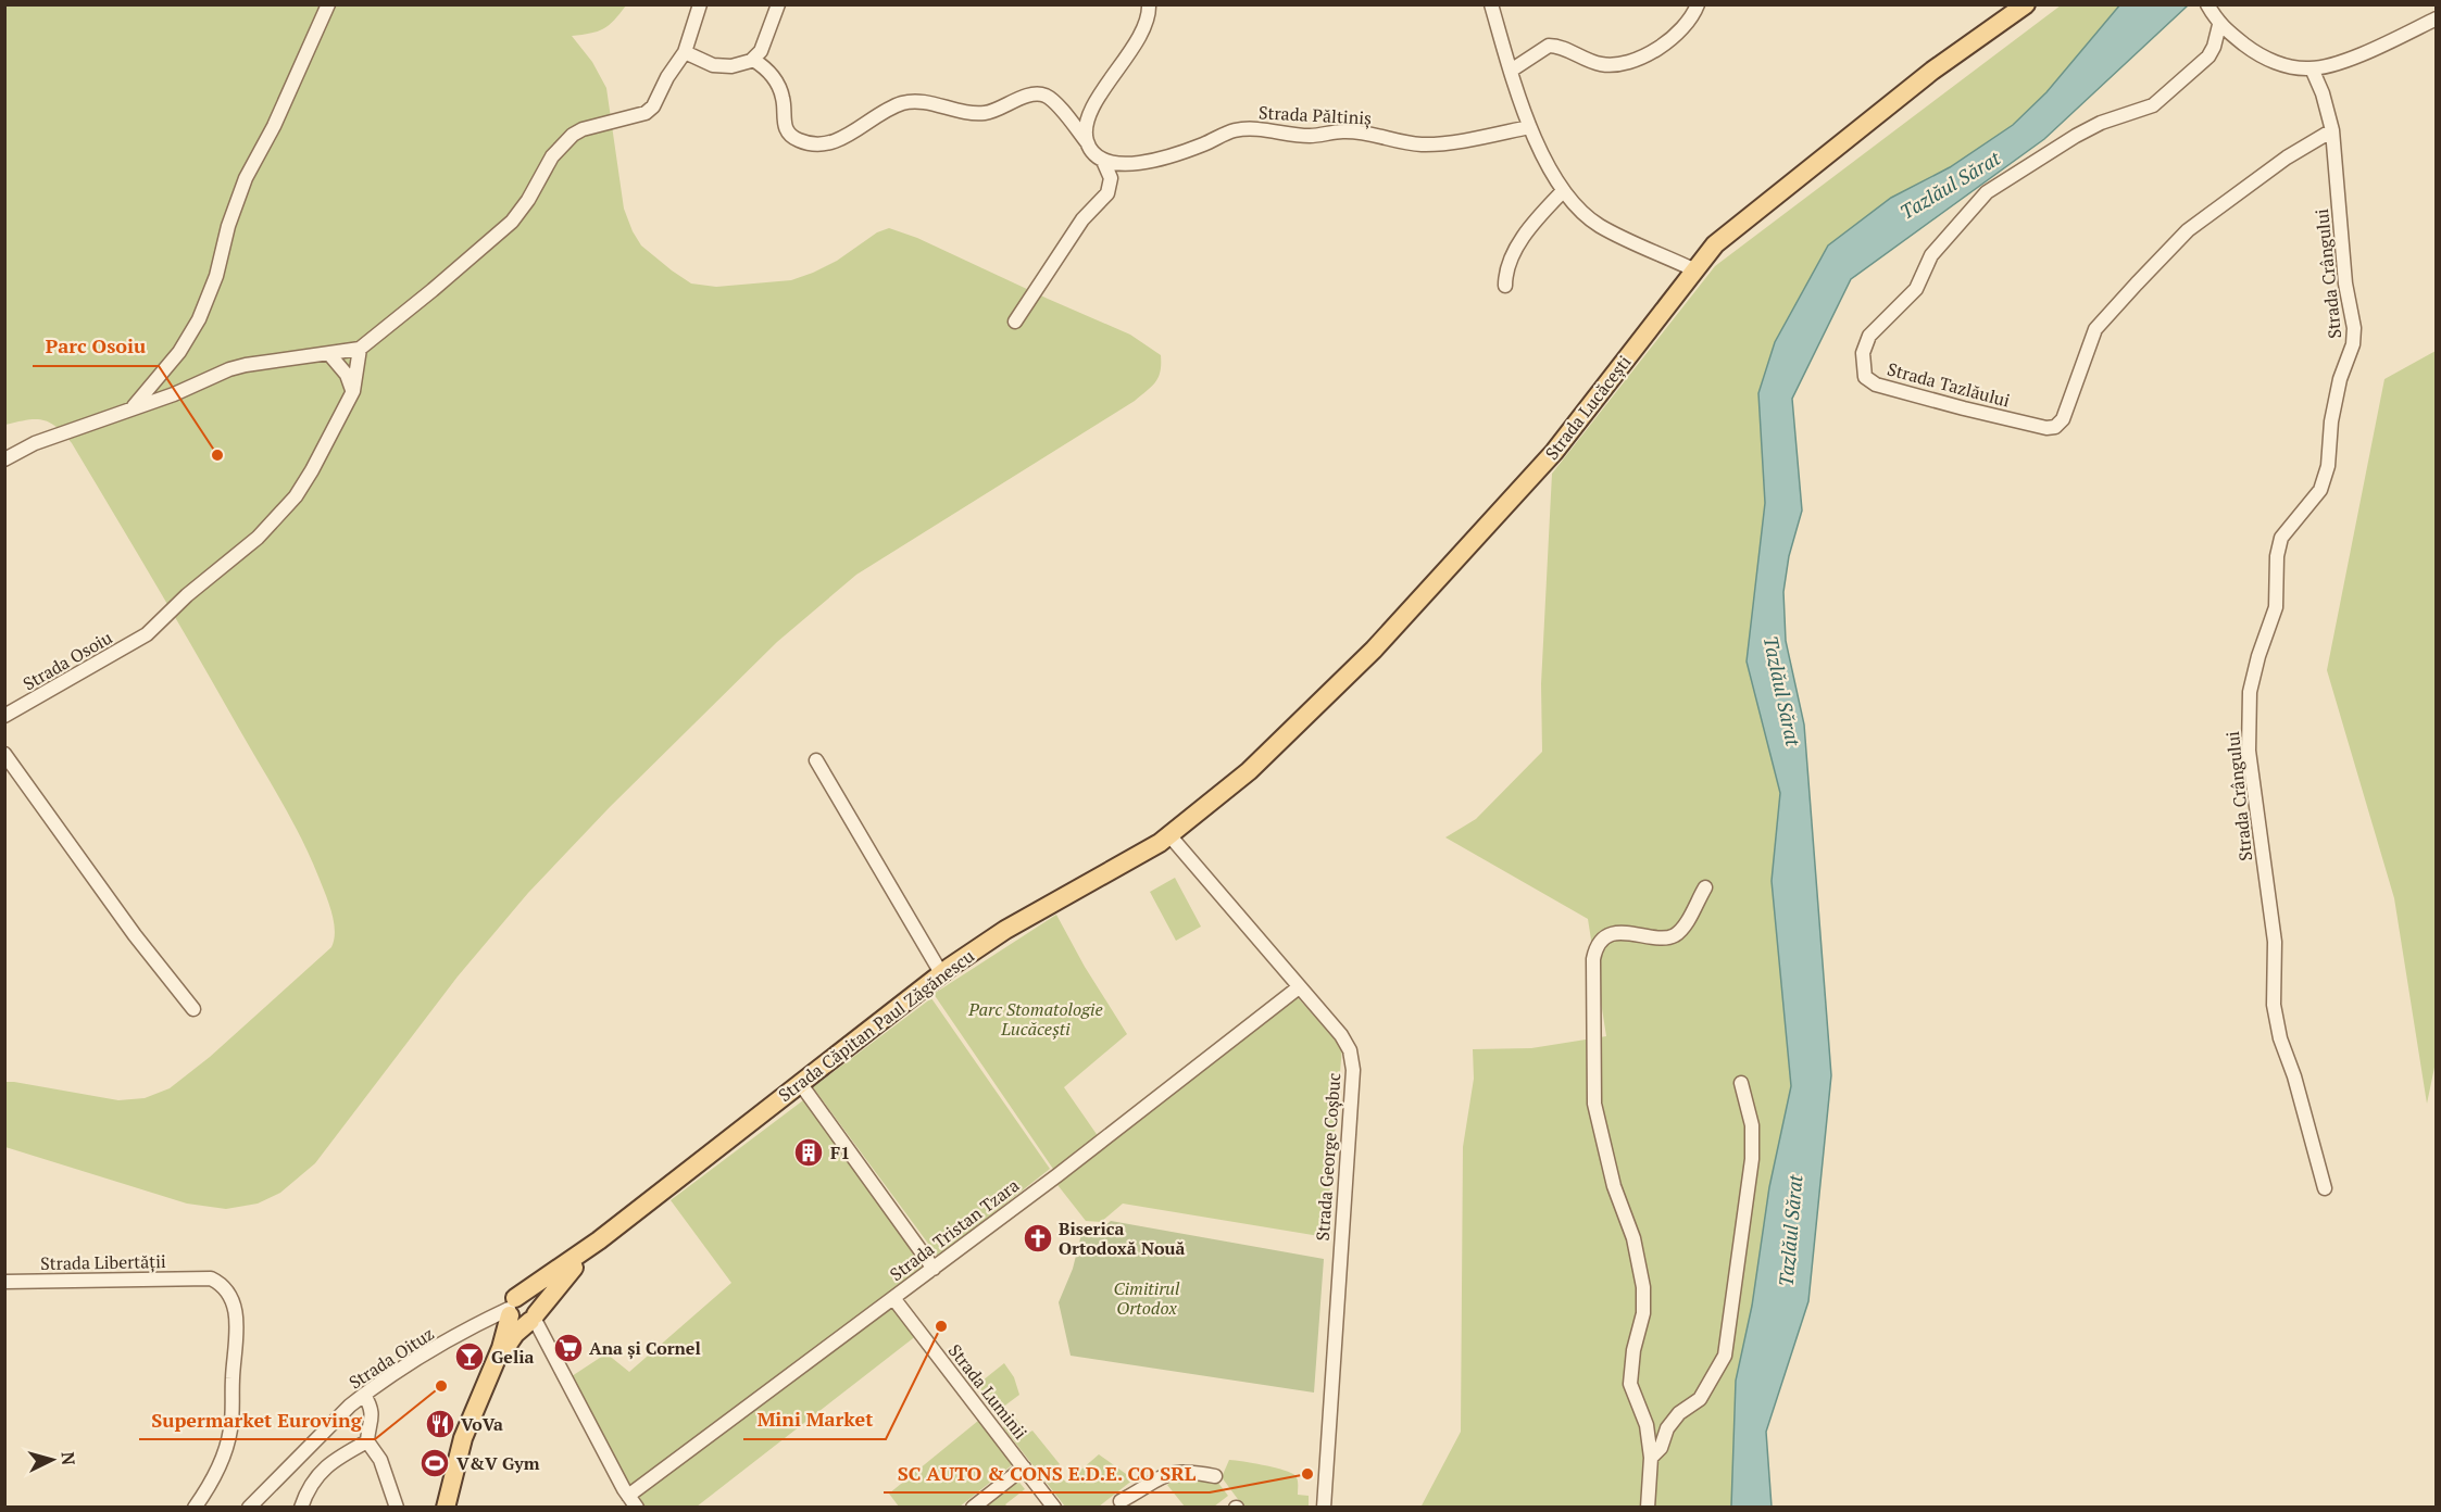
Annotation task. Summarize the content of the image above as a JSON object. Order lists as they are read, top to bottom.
{
  "streets": {
    "main road": ["Strada Lucăcești", "Strada Căpitan Paul Zăgănescu"],
    "street": [
      "Strada Păltiniș",
      "Strada Crângului",
      "Strada Tazlăului",
      "Strada Osoiu",
      "Strada George Coșbuc",
      "Strada Tristan Tzara",
      "Strada Libertății",
      "Strada Oituz",
      "Strada Luminii"
    ]
  },
  "crossings": [
    ["Strada Crângului", "Strada Tazlăului"],
    ["Strada Lucăcești", "Strada Căpitan Paul Zăgănescu"],
    ["Strada Lucăcești", "Strada George Coșbuc"],
    ["Strada Căpitan Paul Zăgănescu", "Strada George Coșbuc"],
    ["Strada Căpitan Paul Zăgănescu", "Strada Oituz"],
    ["Strada George Coșbuc", "Strada Tristan Tzara"],
    ["Strada Tristan Tzara", "Strada Luminii"]
  ],
  "water": ["Tazlăul Sărat"],
  "parks": ["Parc Stomatologie Lucăcești", "Cimitirul Ortodox"],
  "places": {
    "other": [
      "Parc Osoiu",
      "Mini Market",
      "Supermarket Euroving",
      "SC AUTO & CONS E.D.E. CO SRL"
    ],
    "building": ["F1"],
    "church": ["Biserica Ortodoxă Nouă"],
    "supermarket": ["Ana și Cornel"],
    "bar": ["Gelia"],
    "restaurant": ["VoVa"],
    "sports": ["V&V Gym"]
  },
  "north": "right"
}
